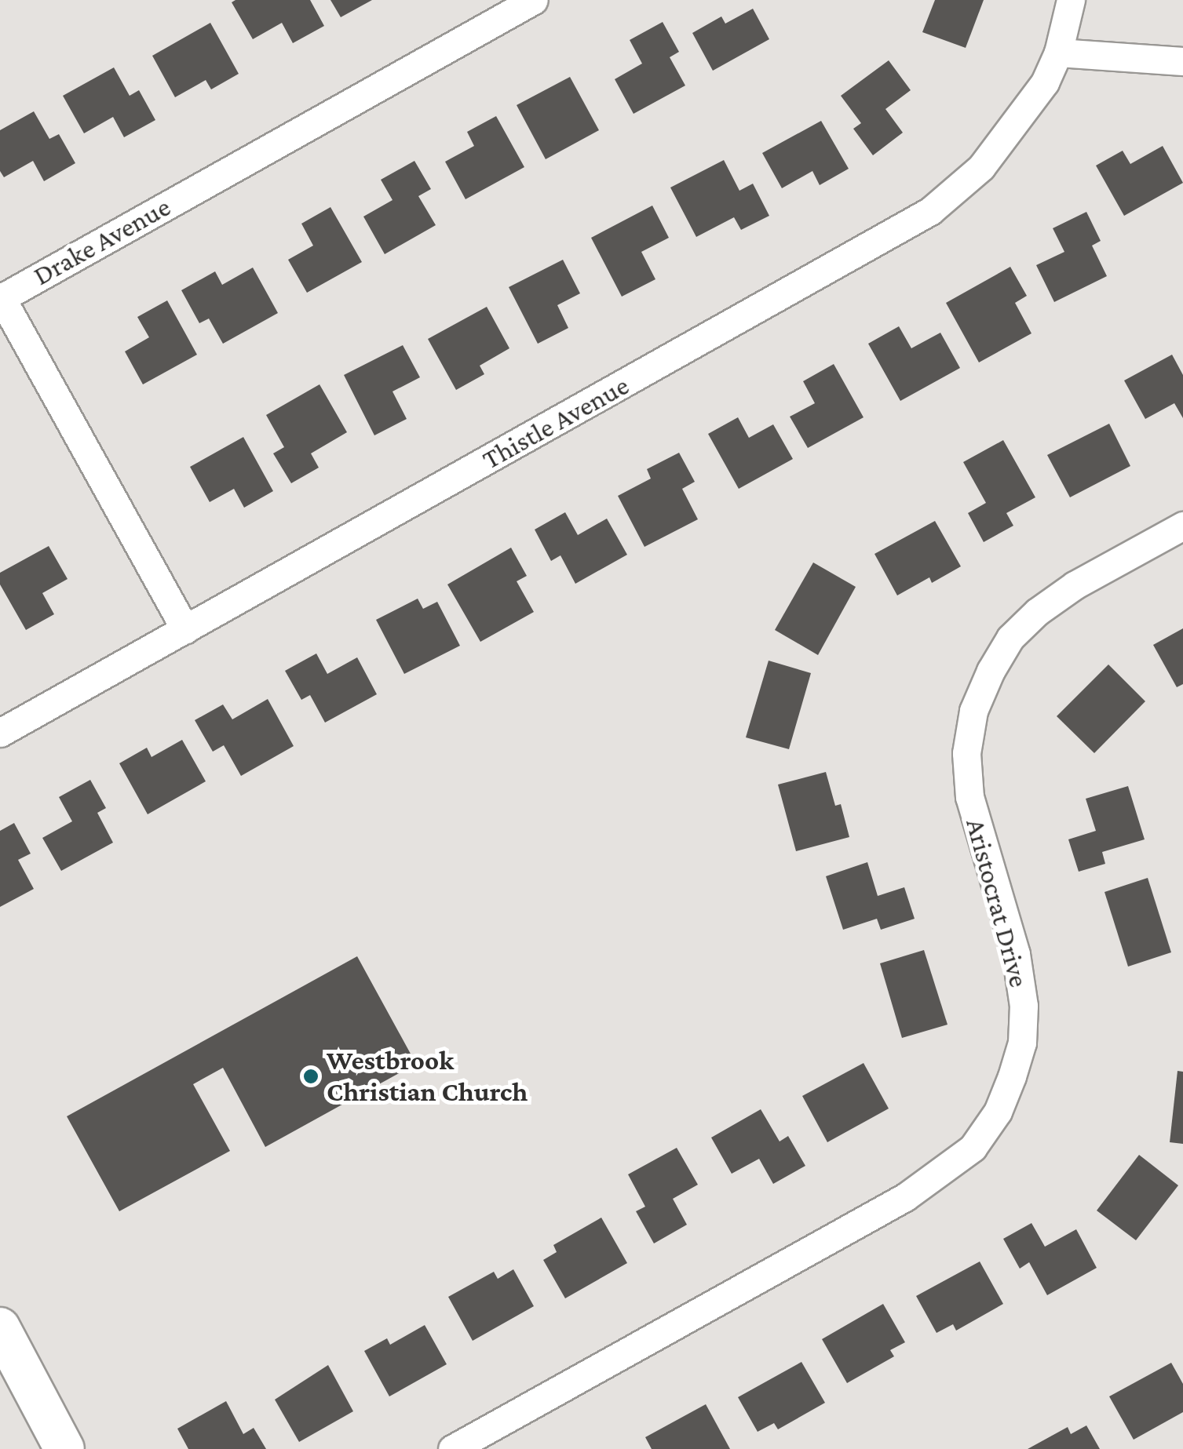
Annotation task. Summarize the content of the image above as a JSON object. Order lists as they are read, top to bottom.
{
  "streets": {
    "street": ["Drake Avenue", "Thistle Avenue", "Aristocrat Drive"]
  },
  "crossings": [
    ["Drake Avenue", "Thistle Avenue"]
  ],
  "places": ["Westbrook Christian Church"]
}
